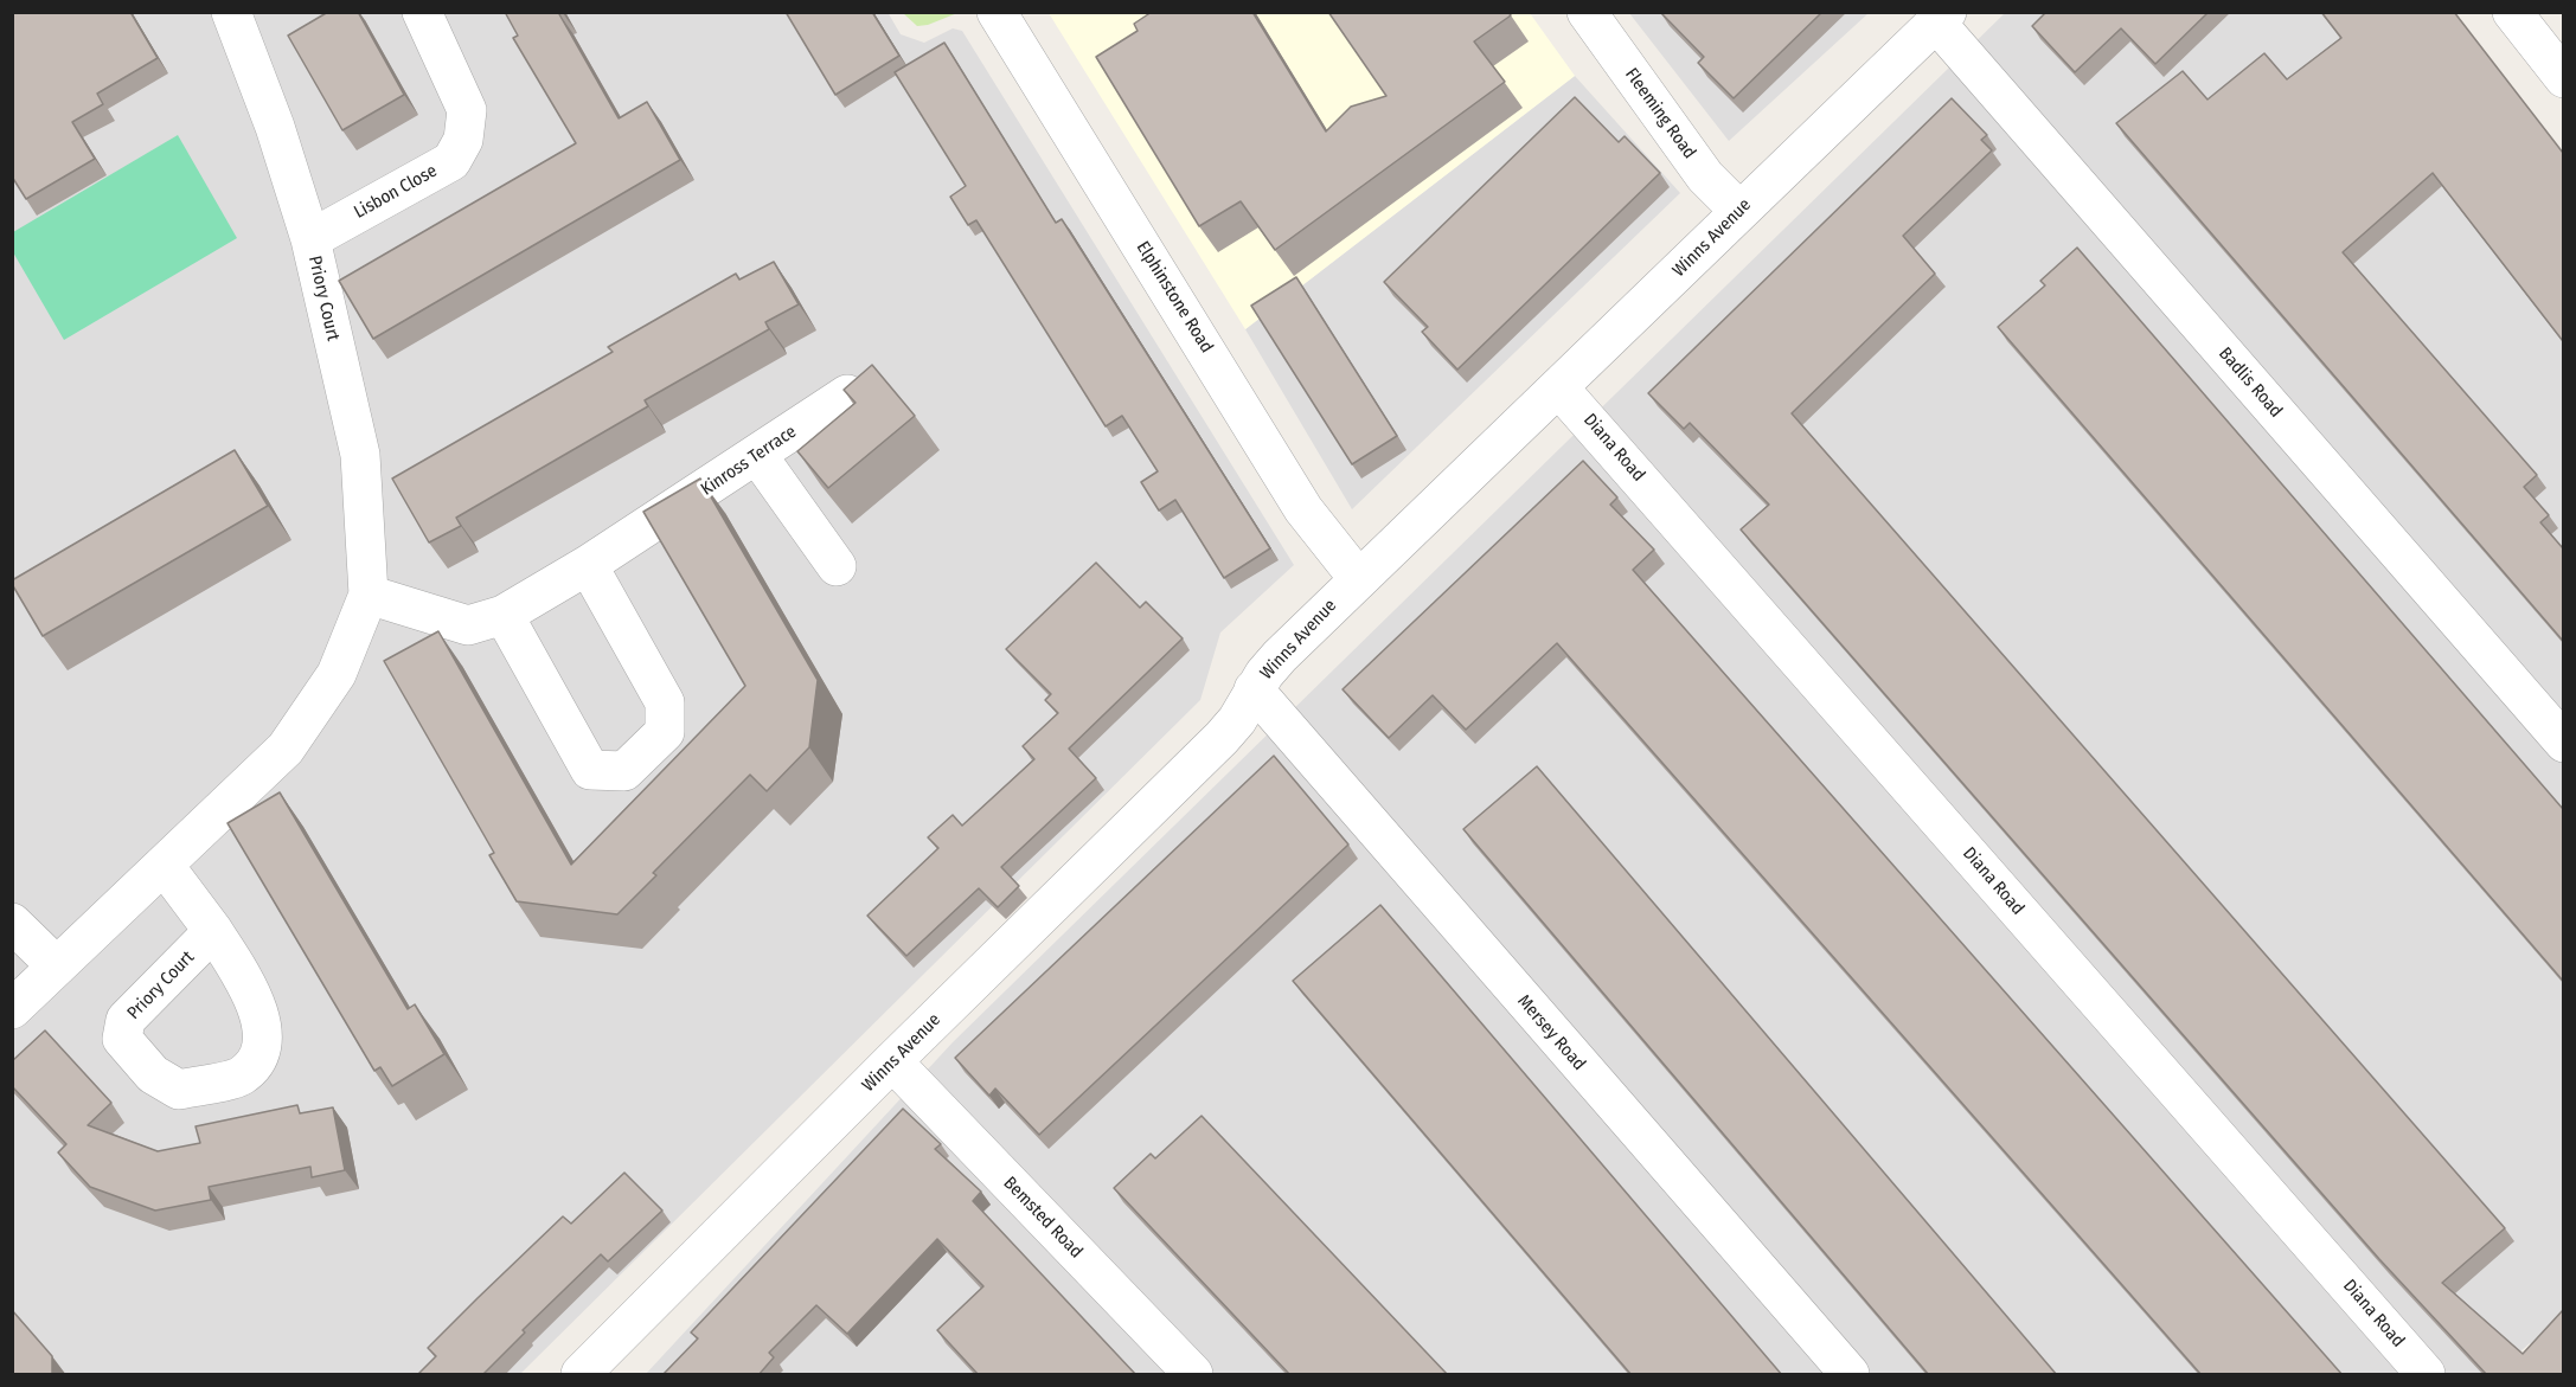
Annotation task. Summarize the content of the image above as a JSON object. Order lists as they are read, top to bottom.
{
  "streets": {
    "street": [
      "Fleeming Road",
      "Lisbon Close",
      "Winns Avenue",
      "Elphinstone Road",
      "Priory Court",
      "Badlis Road",
      "Diana Road",
      "Kinross Terrace",
      "Mersey Road",
      "Bemsted Road"
    ]
  },
  "crossings": [
    ["Fleeming Road", "Winns Avenue"],
    ["Lisbon Close", "Priory Court"],
    ["Winns Avenue", "Elphinstone Road"],
    ["Winns Avenue", "Badlis Road"],
    ["Winns Avenue", "Diana Road"],
    ["Winns Avenue", "Mersey Road"],
    ["Winns Avenue", "Bemsted Road"]
  ]
}
